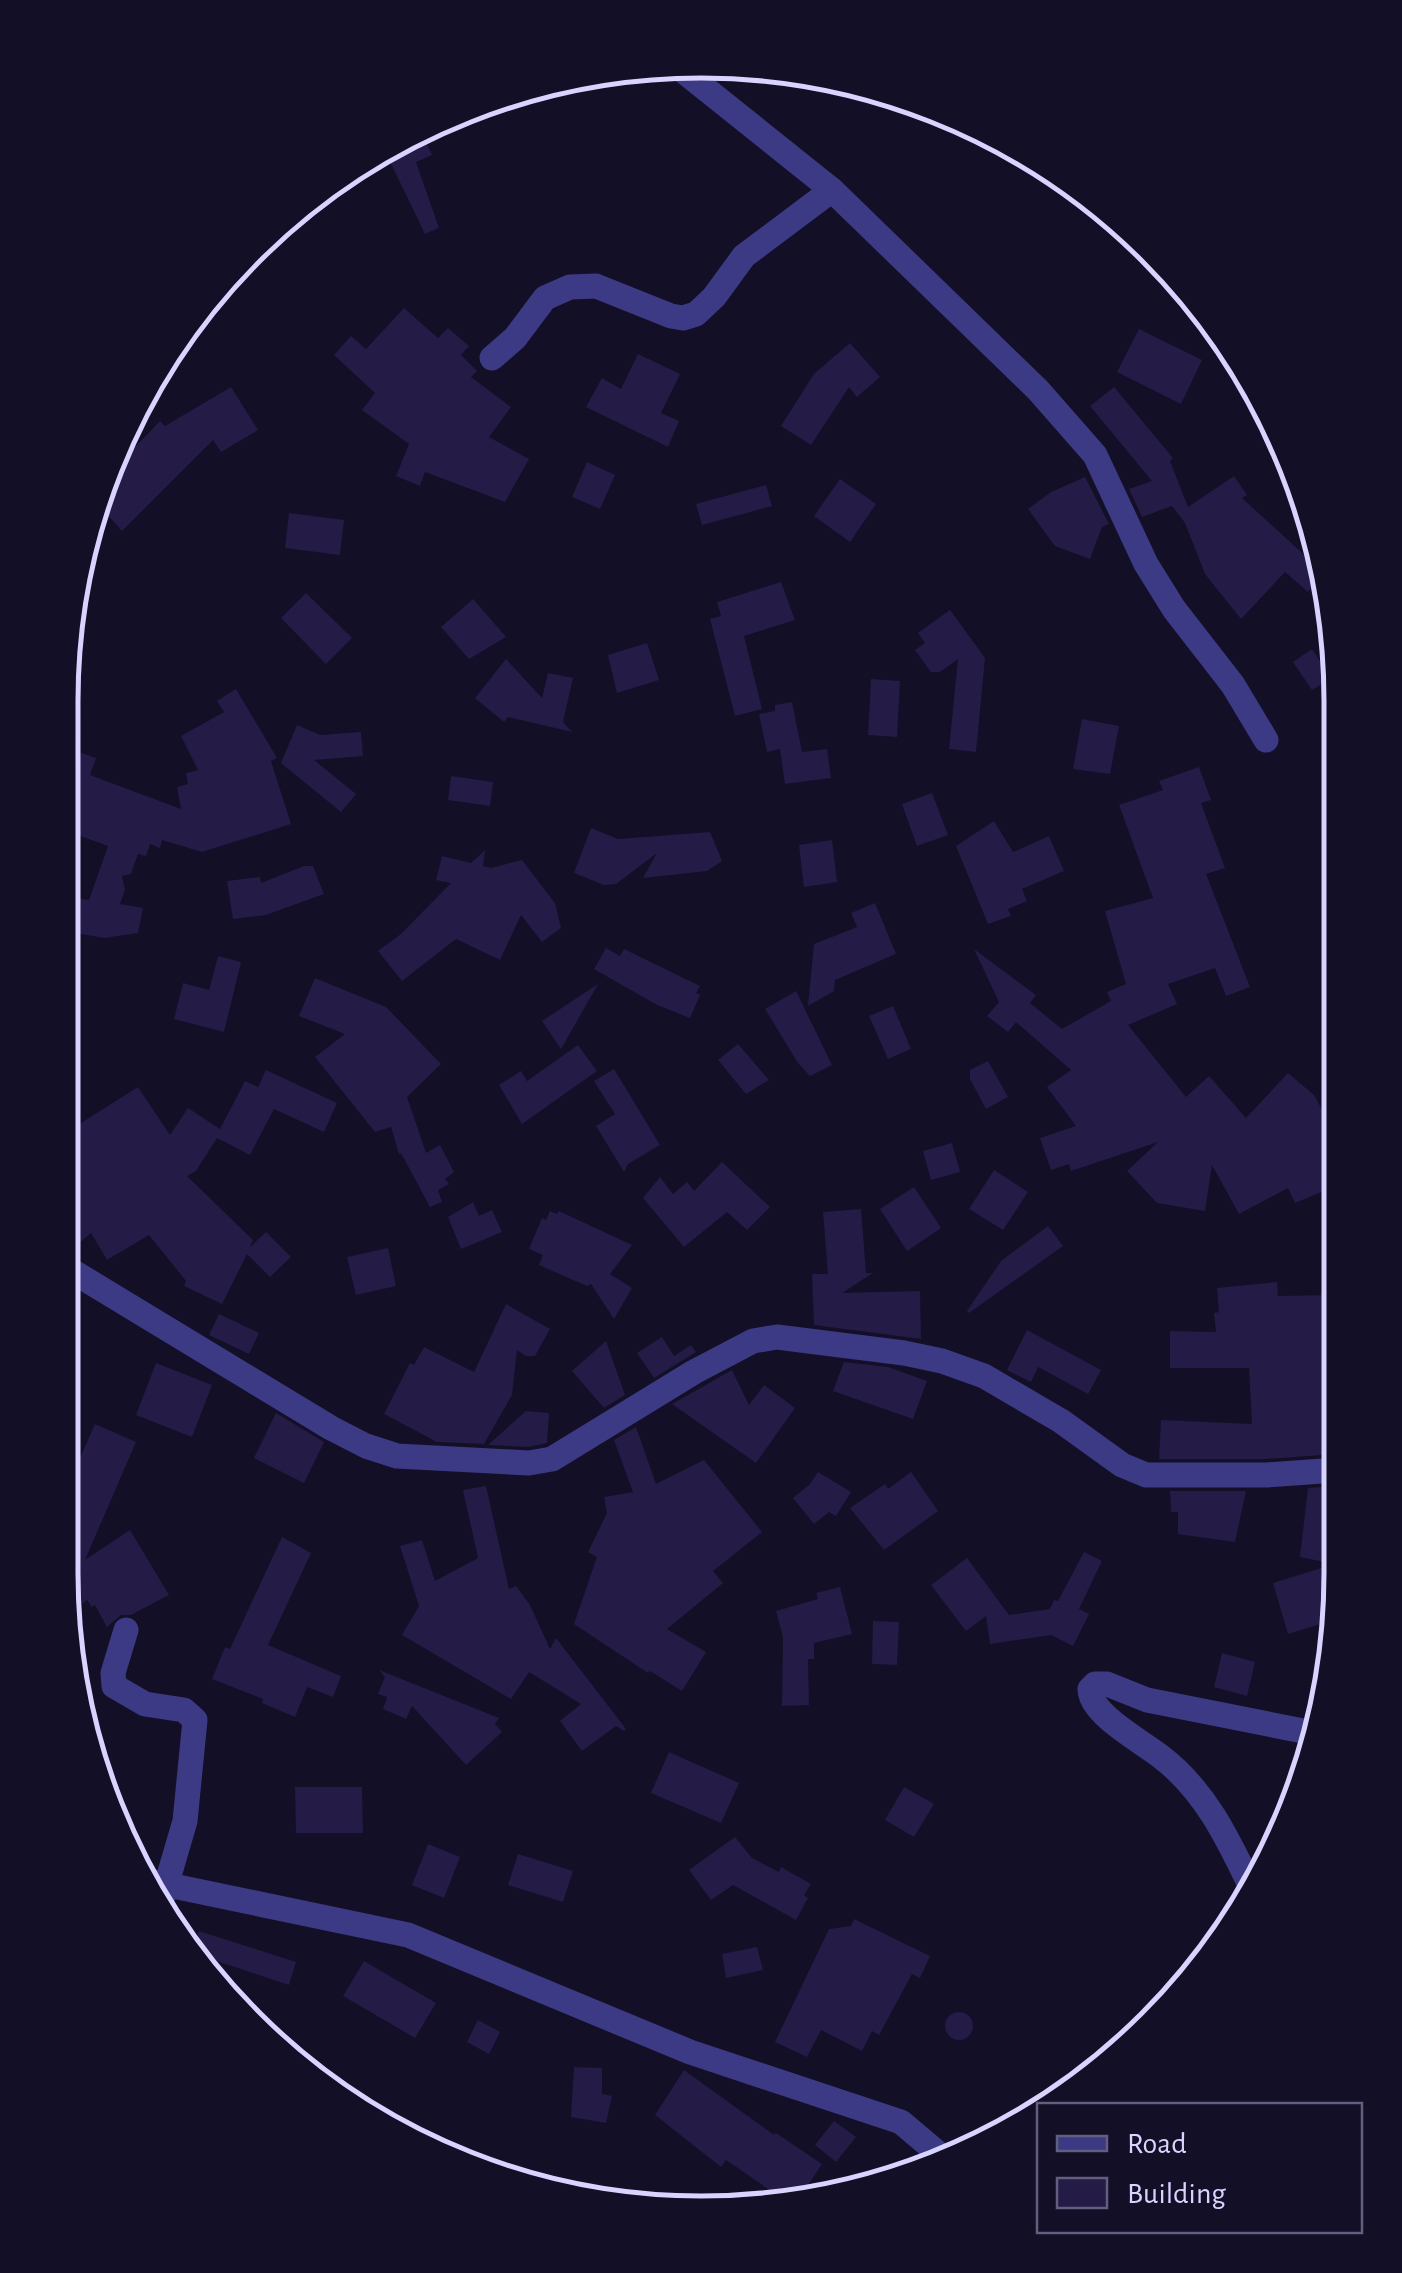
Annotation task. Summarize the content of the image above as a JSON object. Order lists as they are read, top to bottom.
{
  "legend": ["Road", "Building"]
}
